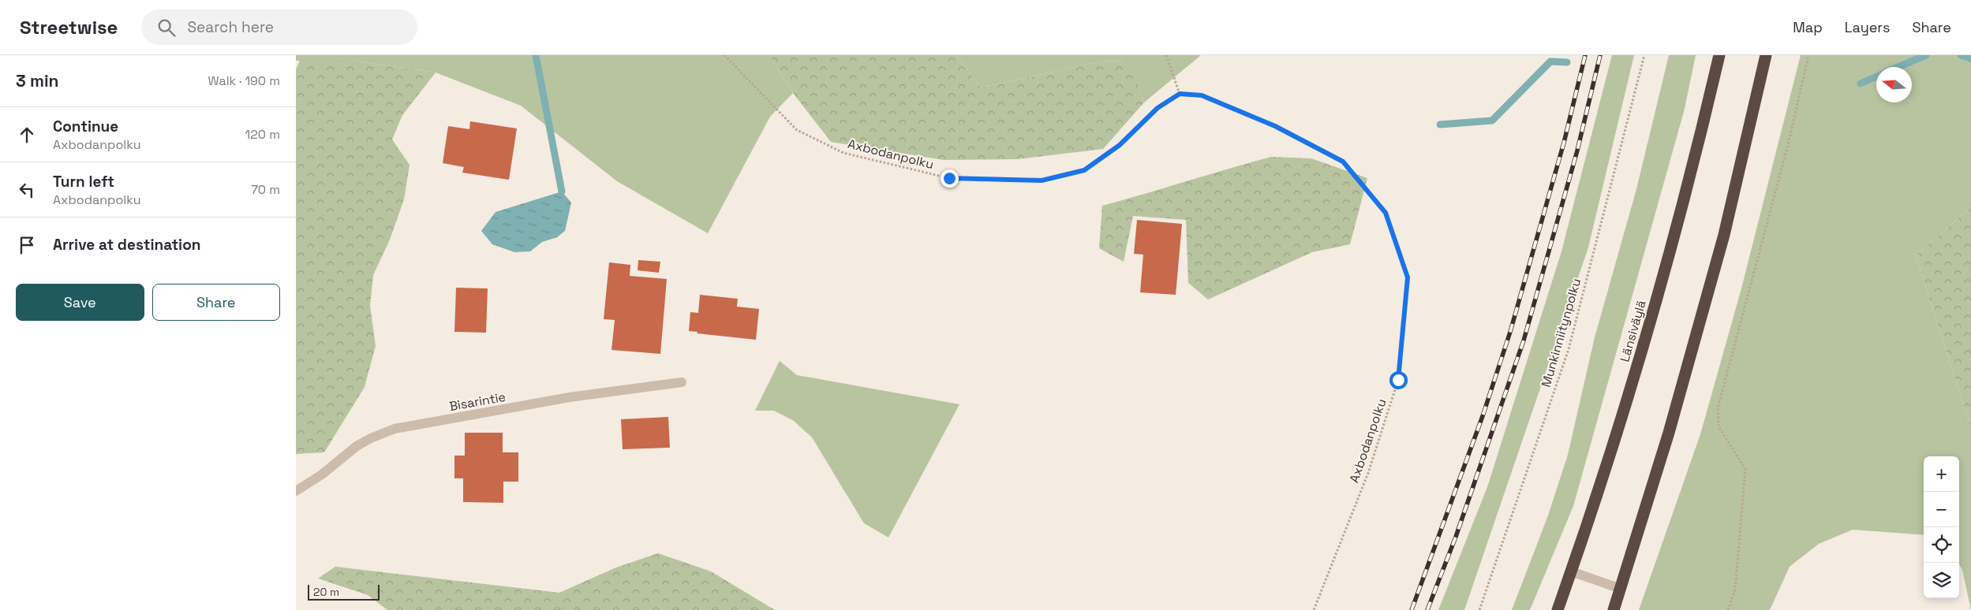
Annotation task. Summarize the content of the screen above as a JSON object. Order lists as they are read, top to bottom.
{
  "streets": {
    "highway": ["Länsiväylä"],
    "street": ["Bisarintie"],
    "path": ["Axbodanpolku", "Munkinniitynpolku"]
  },
  "scale_bar": "20 m",
  "north": "left",
  "page": {
    "header": "Streetwise",
    "search": "Search here",
    "nav": ["Map", "Layers", "Share"],
    "heading": ["3 min", "Walk · 190 m"],
    "list": [
      ["Continue", "Axbodanpolku", "120 m"],
      ["Turn left", "Axbodanpolku", "70 m"],
      "Arrive at destination"
    ],
    "buttons": ["Save", "Share"],
    "map_buttons": ["+", "−"],
    "scale": "20 m"
  }
}
